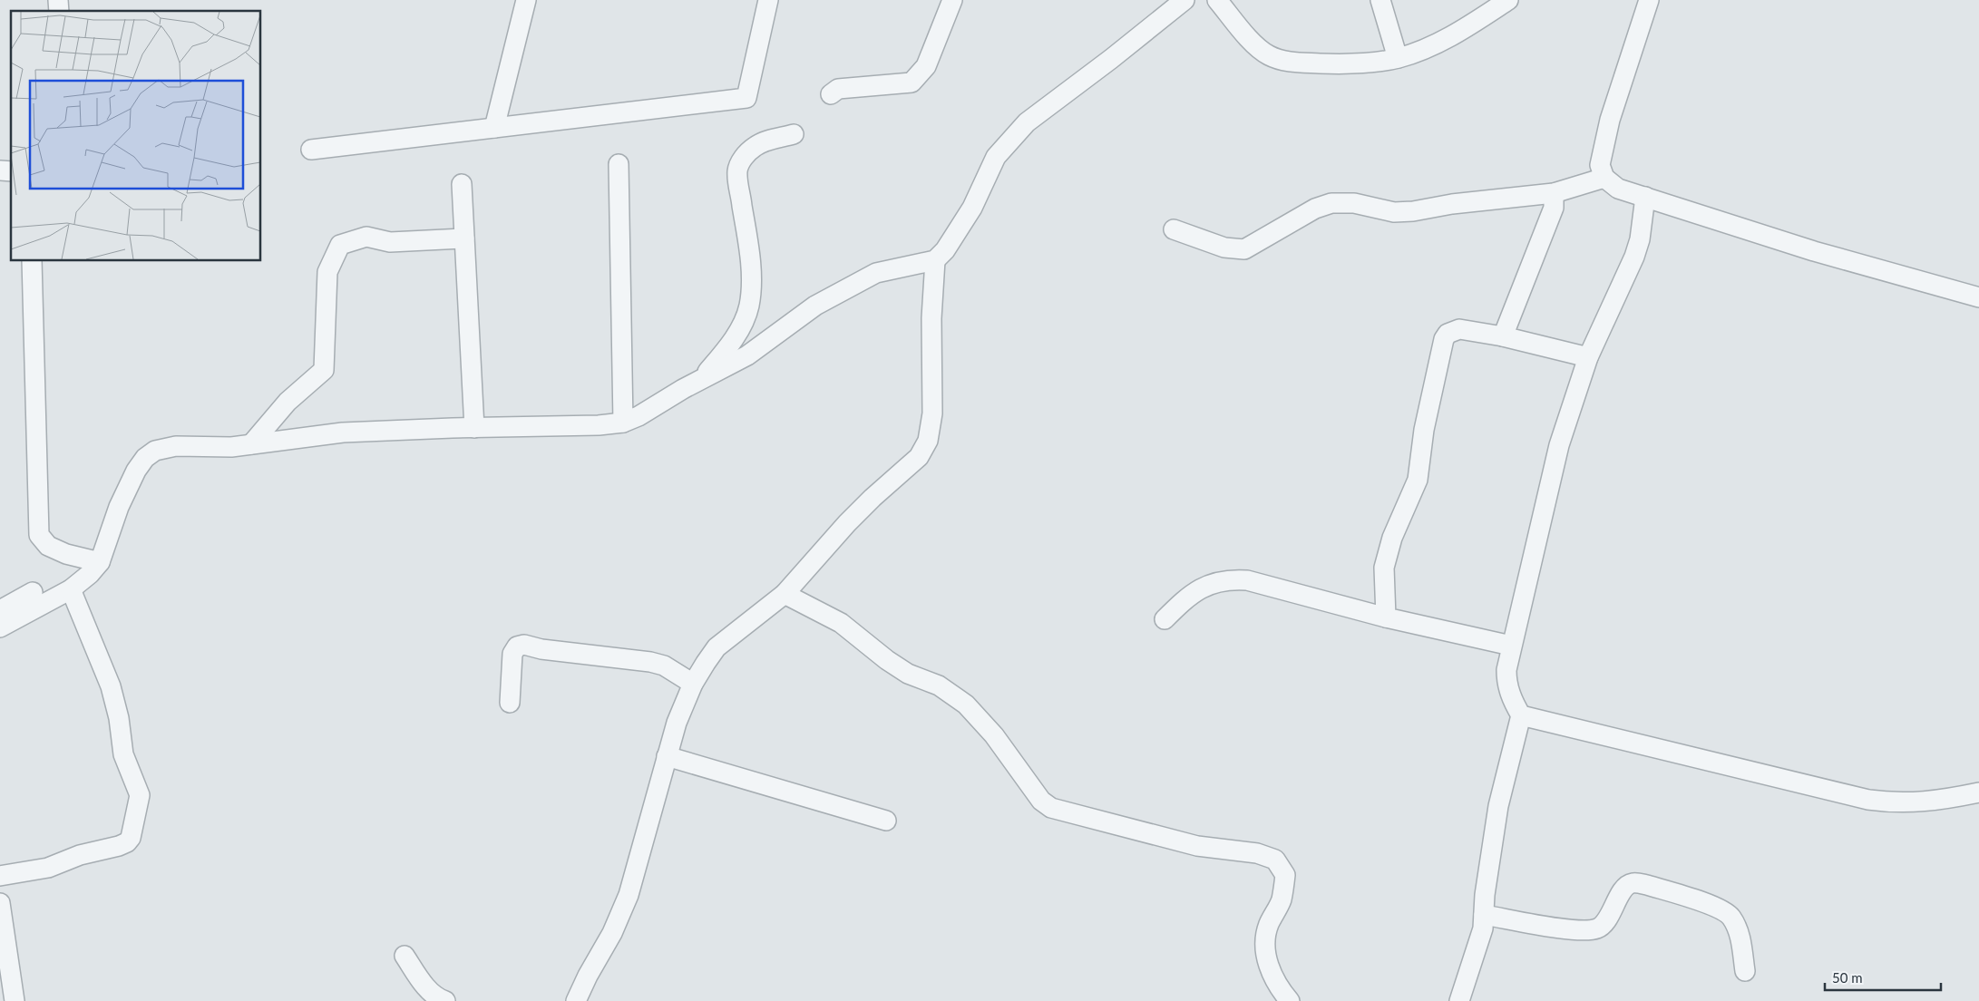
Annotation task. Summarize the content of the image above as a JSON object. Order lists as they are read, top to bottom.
{
  "scale_bar": "50 m"
}
